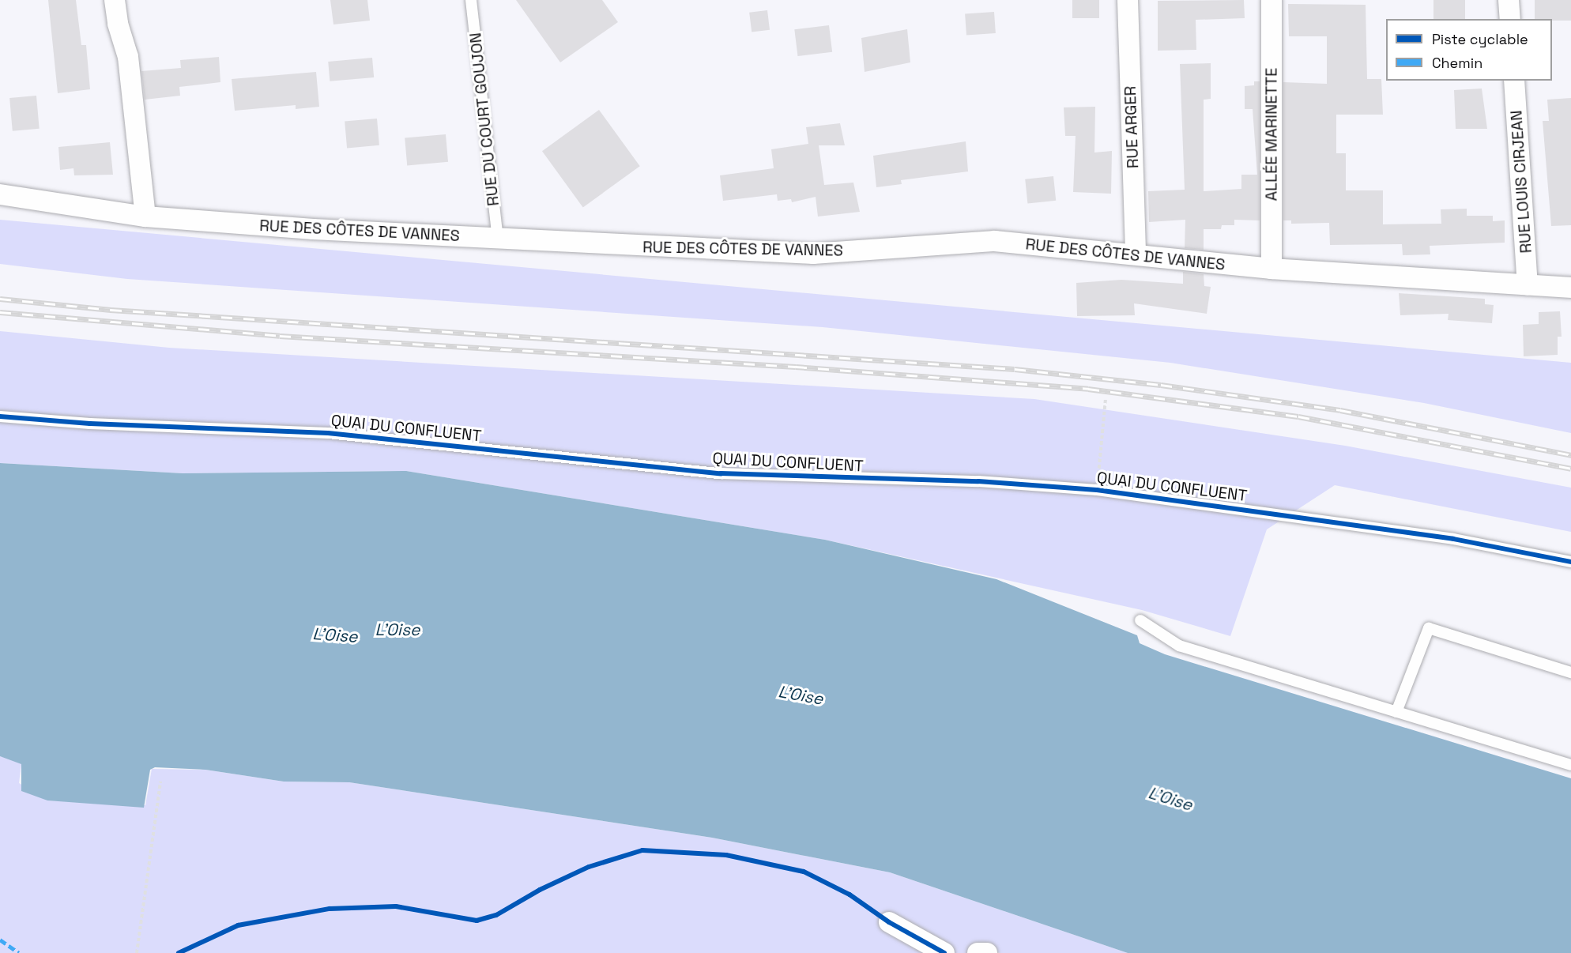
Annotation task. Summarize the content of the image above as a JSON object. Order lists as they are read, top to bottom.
{
  "streets": {
    "street": [
      "RUE ARGER",
      "ALLÉE MARINETTE",
      "RUE LOUIS CIRJEAN",
      "RUE DES CÔTES DE VANNES"
    ],
    "lane": ["RUE DU COURT GOUJON", "QUAI DU CONFLUENT"]
  },
  "crossings": [
    ["RUE DU COURT GOUJON", "RUE DES CÔTES DE VANNES"],
    ["RUE ARGER", "RUE DES CÔTES DE VANNES"],
    ["ALLÉE MARINETTE", "RUE DES CÔTES DE VANNES"],
    ["RUE LOUIS CIRJEAN", "RUE DES CÔTES DE VANNES"]
  ],
  "water": ["L’Oise", "L'Oise"],
  "legend": ["Piste cyclable", "Chemin"]
}
